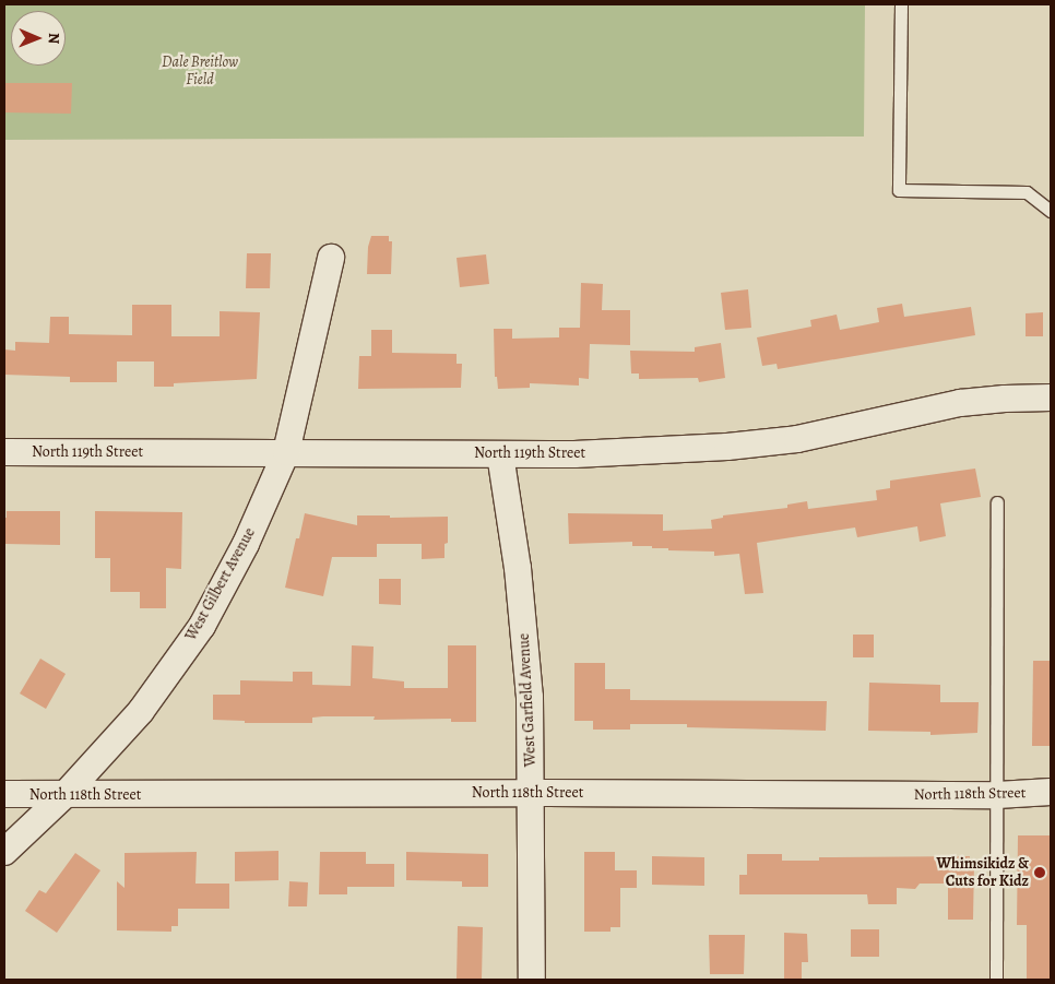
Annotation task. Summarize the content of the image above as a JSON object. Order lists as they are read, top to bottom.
{
  "streets": {
    "street": [
      "North 119th Street",
      "West Gilbert Avenue",
      "West Garfield Avenue",
      "North 118th Street"
    ]
  },
  "crossings": [
    ["North 119th Street", "West Gilbert Avenue"],
    ["North 119th Street", "West Garfield Avenue"],
    ["West Gilbert Avenue", "North 118th Street"],
    ["West Garfield Avenue", "North 118th Street"]
  ],
  "parks": ["Dale Breitlow Field"],
  "places": ["Whimsikidz & Cuts for Kidz"],
  "north": "right"
}
